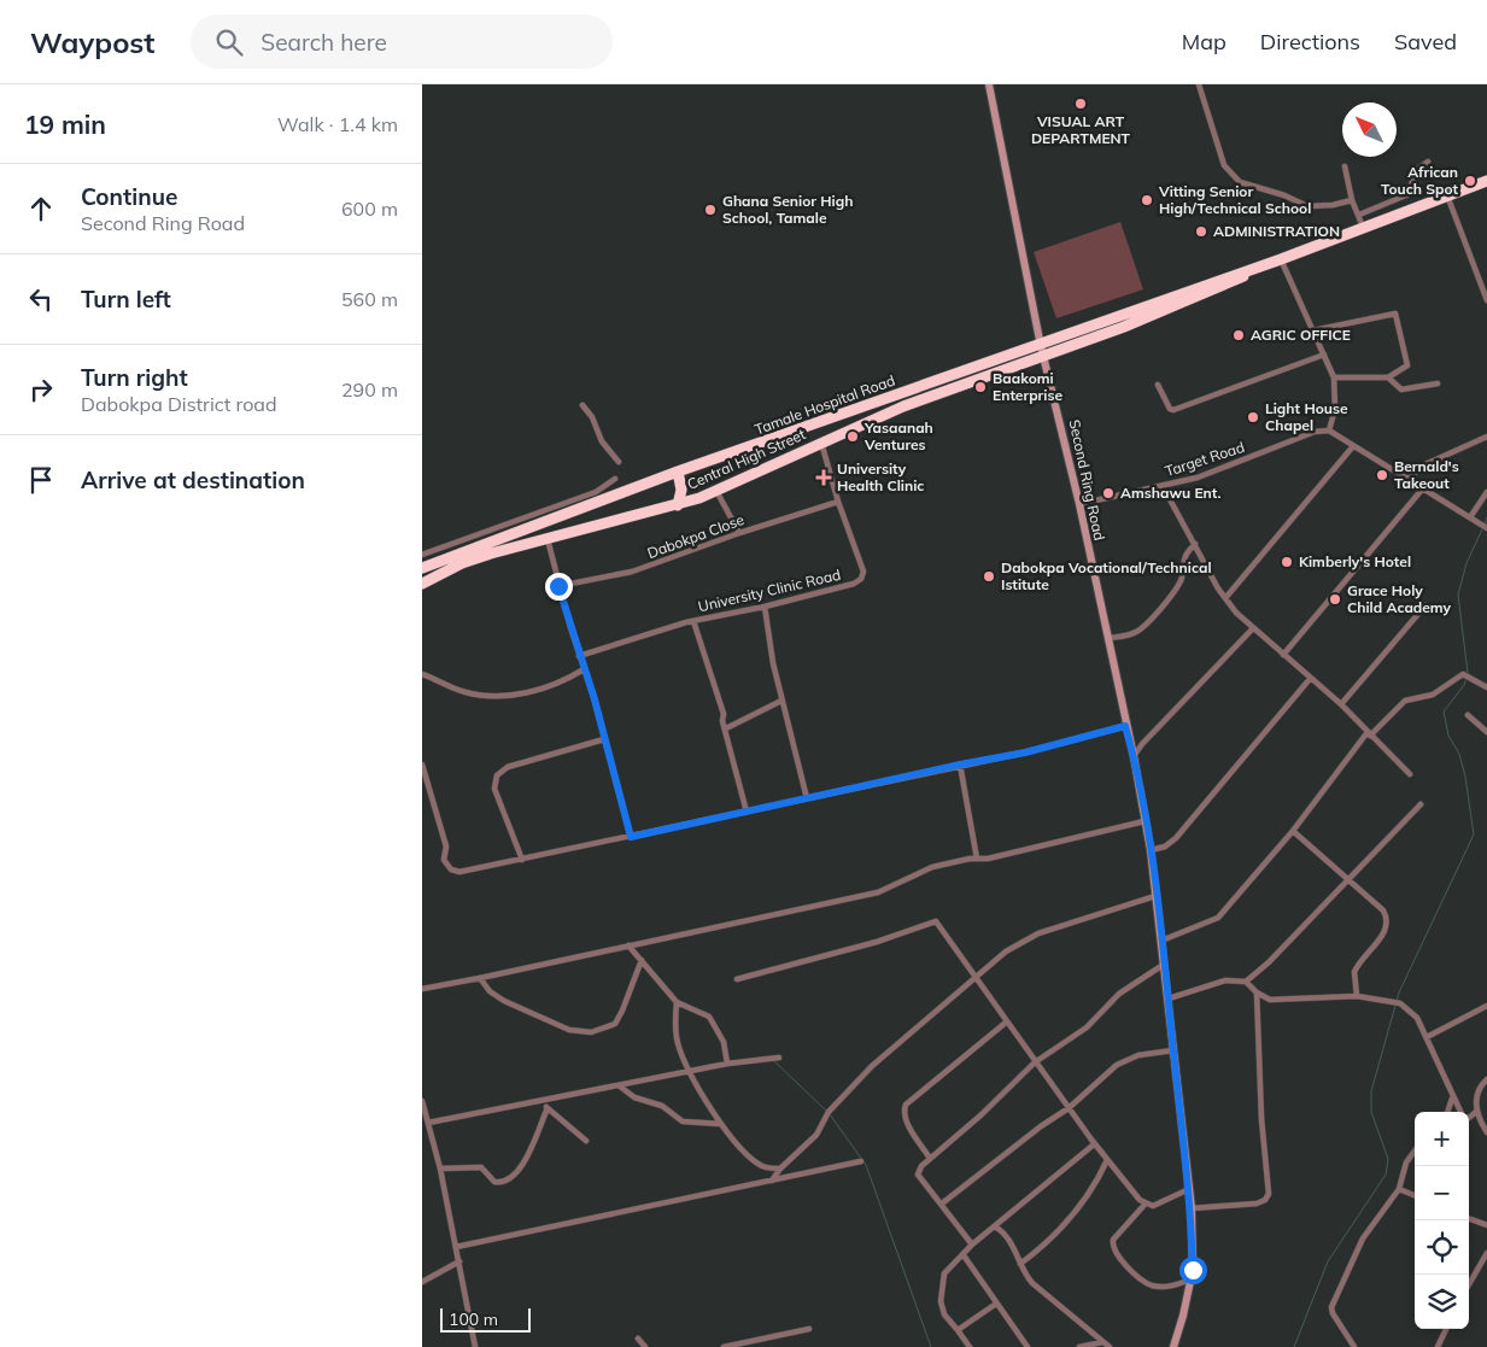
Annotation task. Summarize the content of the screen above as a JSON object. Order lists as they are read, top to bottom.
{
  "streets": {
    "highway": ["Tamale Hospital Road", "Central High Street"],
    "main road": ["Second Ring Road"],
    "street": ["Target Road", "Dabokpa Close", "University Clinic Road"]
  },
  "crossings": [
    ["Tamale Hospital Road", "Central High Street"],
    ["Tamale Hospital Road", "Second Ring Road"],
    ["Central High Street", "Second Ring Road"],
    ["Central High Street", "University Clinic Road"],
    ["Target Road", "Second Ring Road"],
    ["Dabokpa Close", "University Clinic Road"]
  ],
  "places": {
    "other": [
      "VISUAL ART DEPARTMENT",
      "African Touch Spot",
      "Vitting Senior High/Technical School",
      "Ghana Senior High School, Tamale",
      "ADMINISTRATION",
      "AGRIC OFFICE",
      "Baakomi Enterprise",
      "Light House Chapel",
      "Yasaanah Ventures",
      "Bernald's Takeout",
      "Amshawu Ent.",
      "Kimberly's Hotel",
      "Dabokpa Vocational/Technical Istitute",
      "Grace Holy Child Academy"
    ],
    "health": ["University Health Clinic"]
  },
  "scale_bar": "100 m",
  "north": "top left",
  "page": {
    "header": "Waypost",
    "search": "Search here",
    "nav": ["Map", "Directions", "Saved"],
    "heading": ["19 min", "Walk · 1.4 km"],
    "list": [
      ["Continue", "Second Ring Road", "600 m"],
      ["Turn left", "560 m"],
      ["Turn right", "Dabokpa District road", "290 m"],
      "Arrive at destination"
    ],
    "map_buttons": ["+", "−"],
    "scale": "100 m"
  }
}
